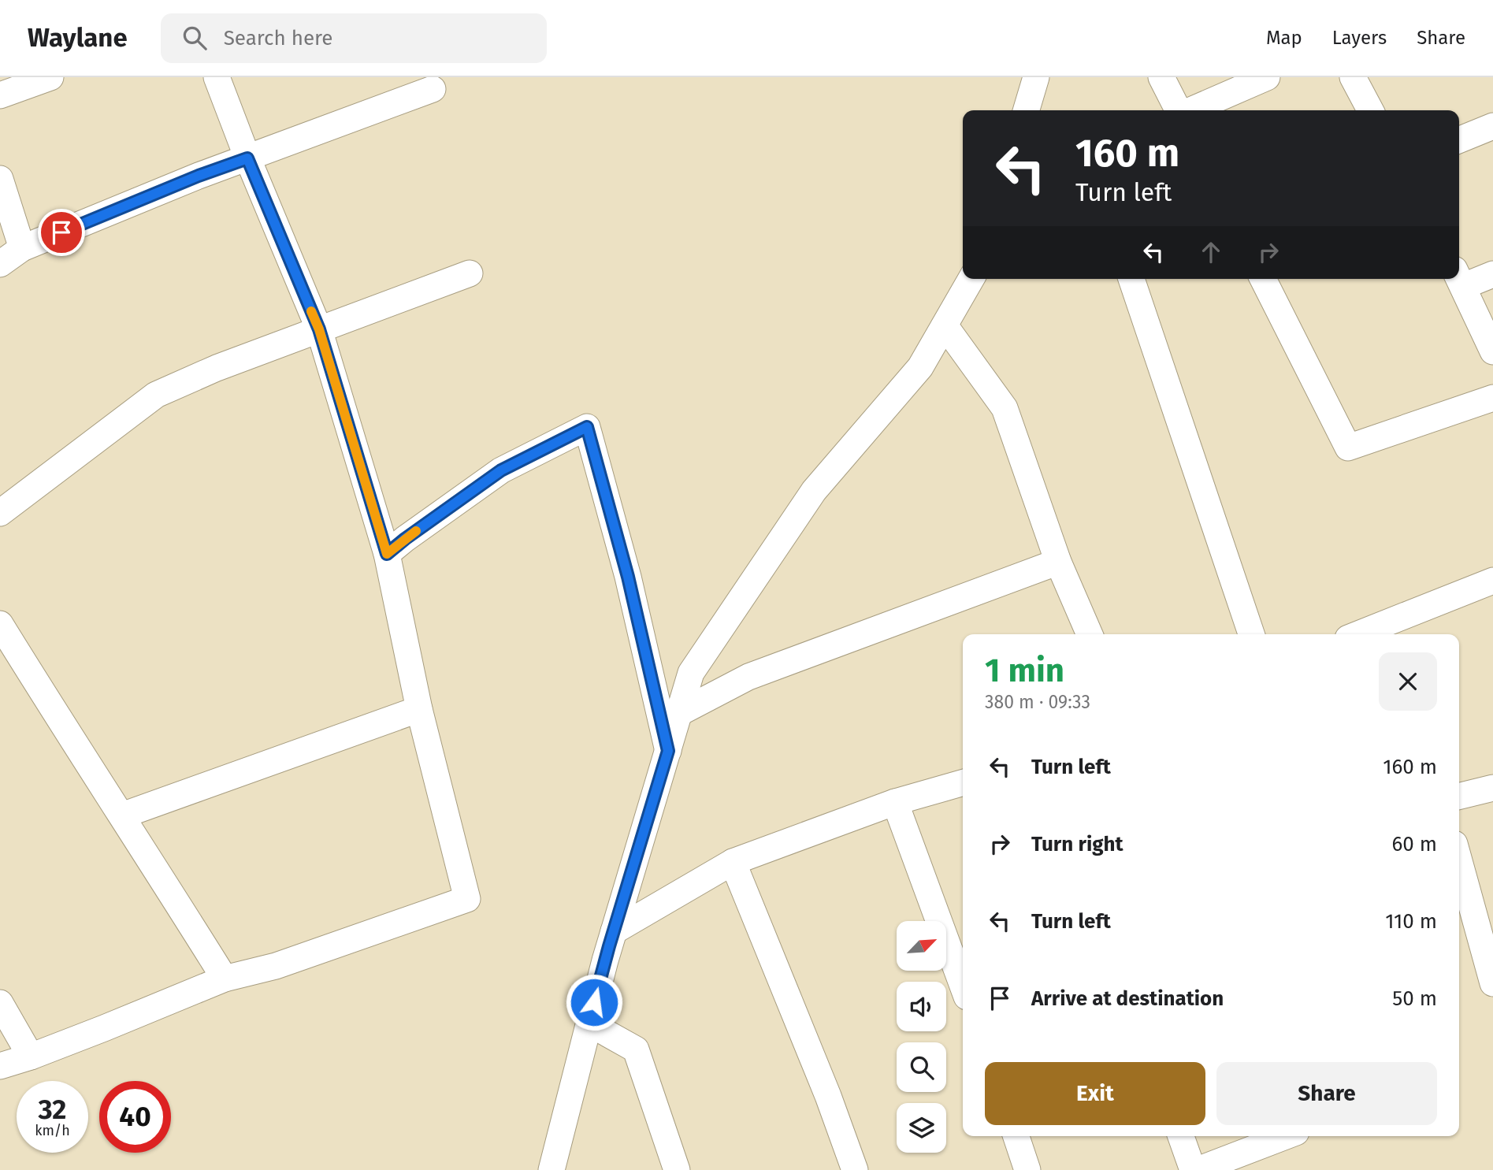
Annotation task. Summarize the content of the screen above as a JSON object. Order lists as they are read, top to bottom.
{
  "north": "top right",
  "page": {
    "header": "Waylane",
    "search": "Search here",
    "nav": ["Map", "Layers", "Share"],
    "turn": ["160 m", "Turn left"],
    "heading": ["1 min", "380 m · 09:33"],
    "list": [
      {
        "name": "Turn left",
        "value": "160 m"
      },
      {
        "name": "Turn right",
        "value": "60 m"
      },
      {
        "name": "Turn left",
        "value": "110 m"
      },
      {
        "name": "Arrive at destination",
        "value": "50 m"
      }
    ],
    "buttons": ["Exit", "Share"],
    "speed": "32 km/h",
    "limit": "40"
  }
}
